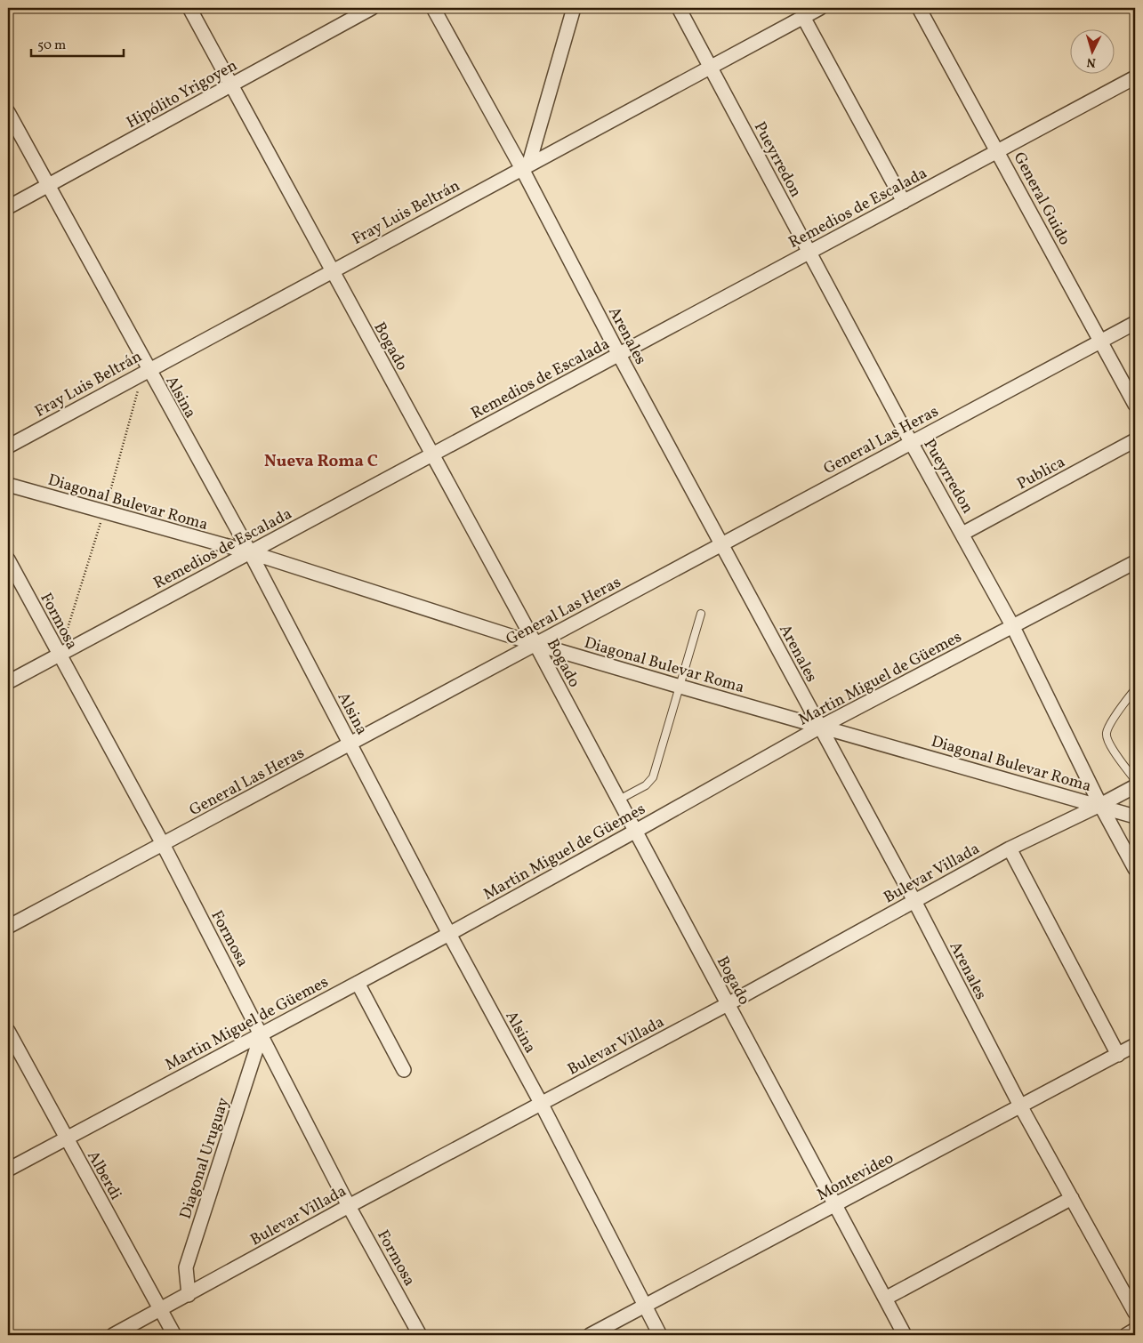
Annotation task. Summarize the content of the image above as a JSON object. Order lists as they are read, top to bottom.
{
  "streets": {
    "street": [
      "Hipólito Yrigoyen",
      "Pueyrredon",
      "General Guido",
      "Remedios de Escalada",
      "Fray Luis Beltrán",
      "Arenales",
      "Bogado",
      "Alsina",
      "General Las Heras",
      "Publica",
      "Diagonal Bulevar Roma",
      "Formosa",
      "Martin Miguel de Güemes",
      "Bulevar Villada",
      "Diagonal Uruguay",
      "Alberdi",
      "Montevideo"
    ]
  },
  "crossings": [
    ["Hipólito Yrigoyen", "Bogado"],
    ["Hipólito Yrigoyen", "Alsina"],
    ["Pueyrredon", "Remedios de Escalada"],
    ["Pueyrredon", "Fray Luis Beltrán"],
    ["Pueyrredon", "General Las Heras"],
    ["Pueyrredon", "Publica"],
    ["Pueyrredon", "Diagonal Bulevar Roma"],
    ["Pueyrredon", "Martin Miguel de Güemes"],
    ["Pueyrredon", "Bulevar Villada"],
    ["General Guido", "Remedios de Escalada"],
    ["General Guido", "General Las Heras"],
    ["Remedios de Escalada", "Arenales"],
    ["Remedios de Escalada", "Bogado"],
    ["Remedios de Escalada", "Alsina"],
    ["Remedios de Escalada", "Diagonal Bulevar Roma"],
    ["Remedios de Escalada", "Formosa"],
    ["Fray Luis Beltrán", "Arenales"],
    ["Fray Luis Beltrán", "Bogado"],
    ["Fray Luis Beltrán", "Alsina"],
    ["Arenales", "General Las Heras"],
    ["Arenales", "Diagonal Bulevar Roma"],
    ["Arenales", "Martin Miguel de Güemes"],
    ["Arenales", "Bulevar Villada"],
    ["Arenales", "Montevideo"],
    ["Bogado", "General Las Heras"],
    ["Bogado", "Diagonal Bulevar Roma"],
    ["Bogado", "Martin Miguel de Güemes"],
    ["Bogado", "Bulevar Villada"],
    ["Bogado", "Montevideo"],
    ["Alsina", "General Las Heras"],
    ["Alsina", "Diagonal Bulevar Roma"],
    ["Alsina", "Martin Miguel de Güemes"],
    ["Alsina", "Bulevar Villada"],
    ["Alsina", "Montevideo"],
    ["General Las Heras", "Diagonal Bulevar Roma"],
    ["General Las Heras", "Formosa"],
    ["Diagonal Bulevar Roma", "Martin Miguel de Güemes"],
    ["Diagonal Bulevar Roma", "Bulevar Villada"],
    ["Formosa", "Martin Miguel de Güemes"],
    ["Formosa", "Bulevar Villada"],
    ["Formosa", "Diagonal Uruguay"],
    ["Martin Miguel de Güemes", "Diagonal Uruguay"],
    ["Martin Miguel de Güemes", "Alberdi"],
    ["Bulevar Villada", "Diagonal Uruguay"],
    ["Bulevar Villada", "Alberdi"]
  ],
  "districts": ["Nueva Roma C"],
  "scale_bar": "50 m",
  "north": "bottom"
}
